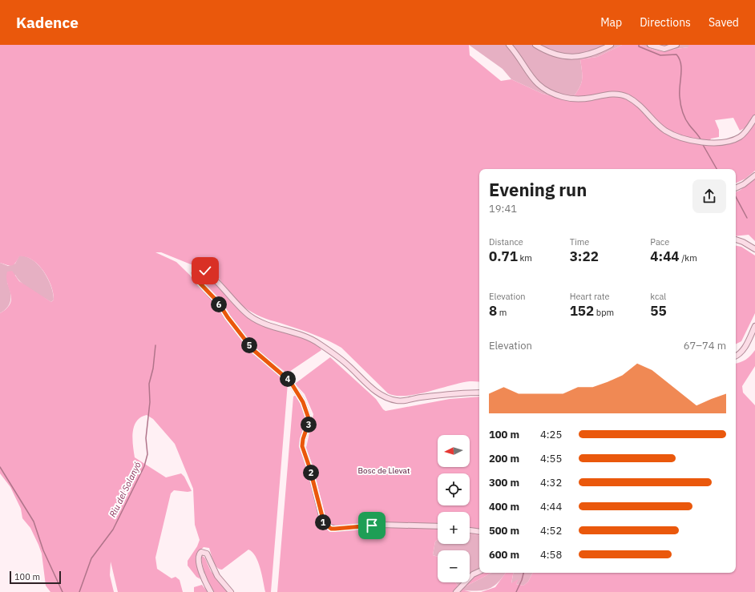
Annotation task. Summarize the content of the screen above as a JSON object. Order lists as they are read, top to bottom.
{
  "water": ["Riu del Solanyó"],
  "parks": ["Bosc de Llevat"],
  "scale_bar": "100 m",
  "north": "left",
  "page": {
    "header": "Kadence",
    "nav": ["Map", "Directions", "Saved"],
    "heading": ["Evening run", "19:41"],
    "stats": [
      ["Distance", "0.71 km"],
      ["Time", "3:22"],
      ["Pace", "4:44 /km"],
      ["Elevation", "8 m"],
      ["Heart rate", "152 bpm"],
      ["kcal", "55"]
    ],
    "pins": [
      "6",
      "5",
      "4",
      "3",
      "2",
      "1"
    ],
    "chart": ["Elevation", "67–74 m"],
    "list": [
      {
        "name": "100 m",
        "note": "4:25"
      },
      {
        "name": "200 m",
        "note": "4:55"
      },
      {
        "name": "300 m",
        "note": "4:32"
      },
      {
        "name": "400 m",
        "note": "4:44"
      },
      {
        "name": "500 m",
        "note": "4:52"
      },
      {
        "name": "600 m",
        "note": "4:58"
      }
    ],
    "map_buttons": ["+", "−"],
    "scale": "100 m"
  }
}
